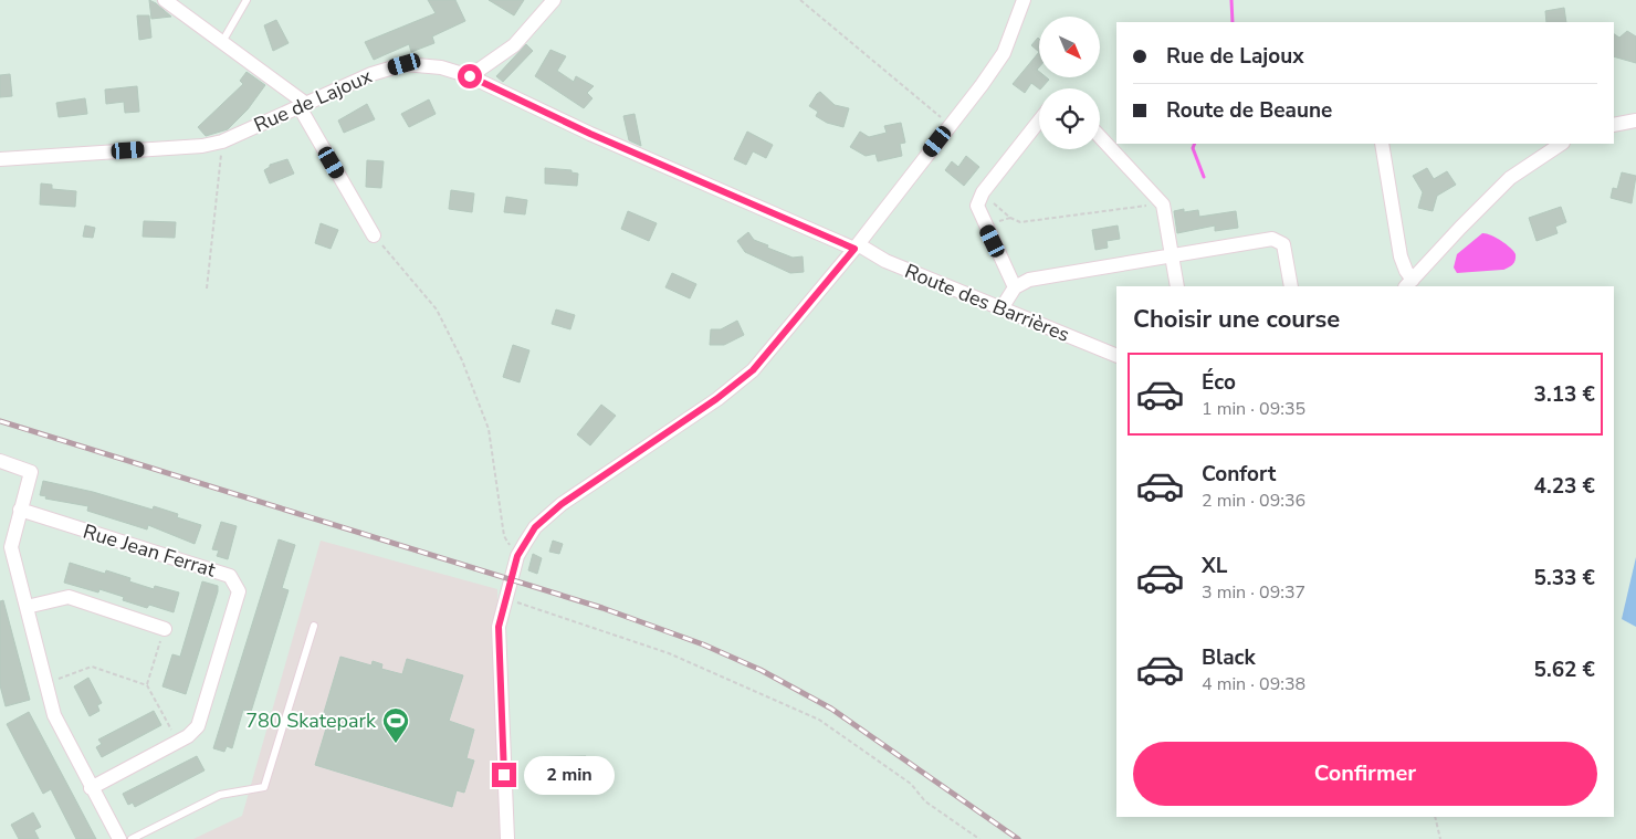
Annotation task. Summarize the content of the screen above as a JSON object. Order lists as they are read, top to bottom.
{
  "streets": {
    "street": ["Rue de Lajoux", "Route des Barrières", "Rue Jean Ferrat"]
  },
  "crossings": [
    ["Rue de Lajoux", "Route des Barrières"]
  ],
  "places": {
    "sports": ["780 Skatepark"]
  },
  "north": "bottom right",
  "page": {
    "banner": ["Rue de Lajoux", "Route de Beaune"],
    "heading": "Choisir une course",
    "list": [
      {
        "name": "Éco",
        "note": "1 min · 09:35",
        "value": "3.13 €"
      },
      {
        "name": "Confort",
        "note": "2 min · 09:36",
        "value": "4.23 €"
      },
      {
        "name": "XL",
        "note": "3 min · 09:37",
        "value": "5.33 €"
      },
      {
        "name": "Black",
        "note": "4 min · 09:38",
        "value": "5.62 €"
      }
    ],
    "buttons": "Confirmer",
    "bubble": "2 min"
  }
}
